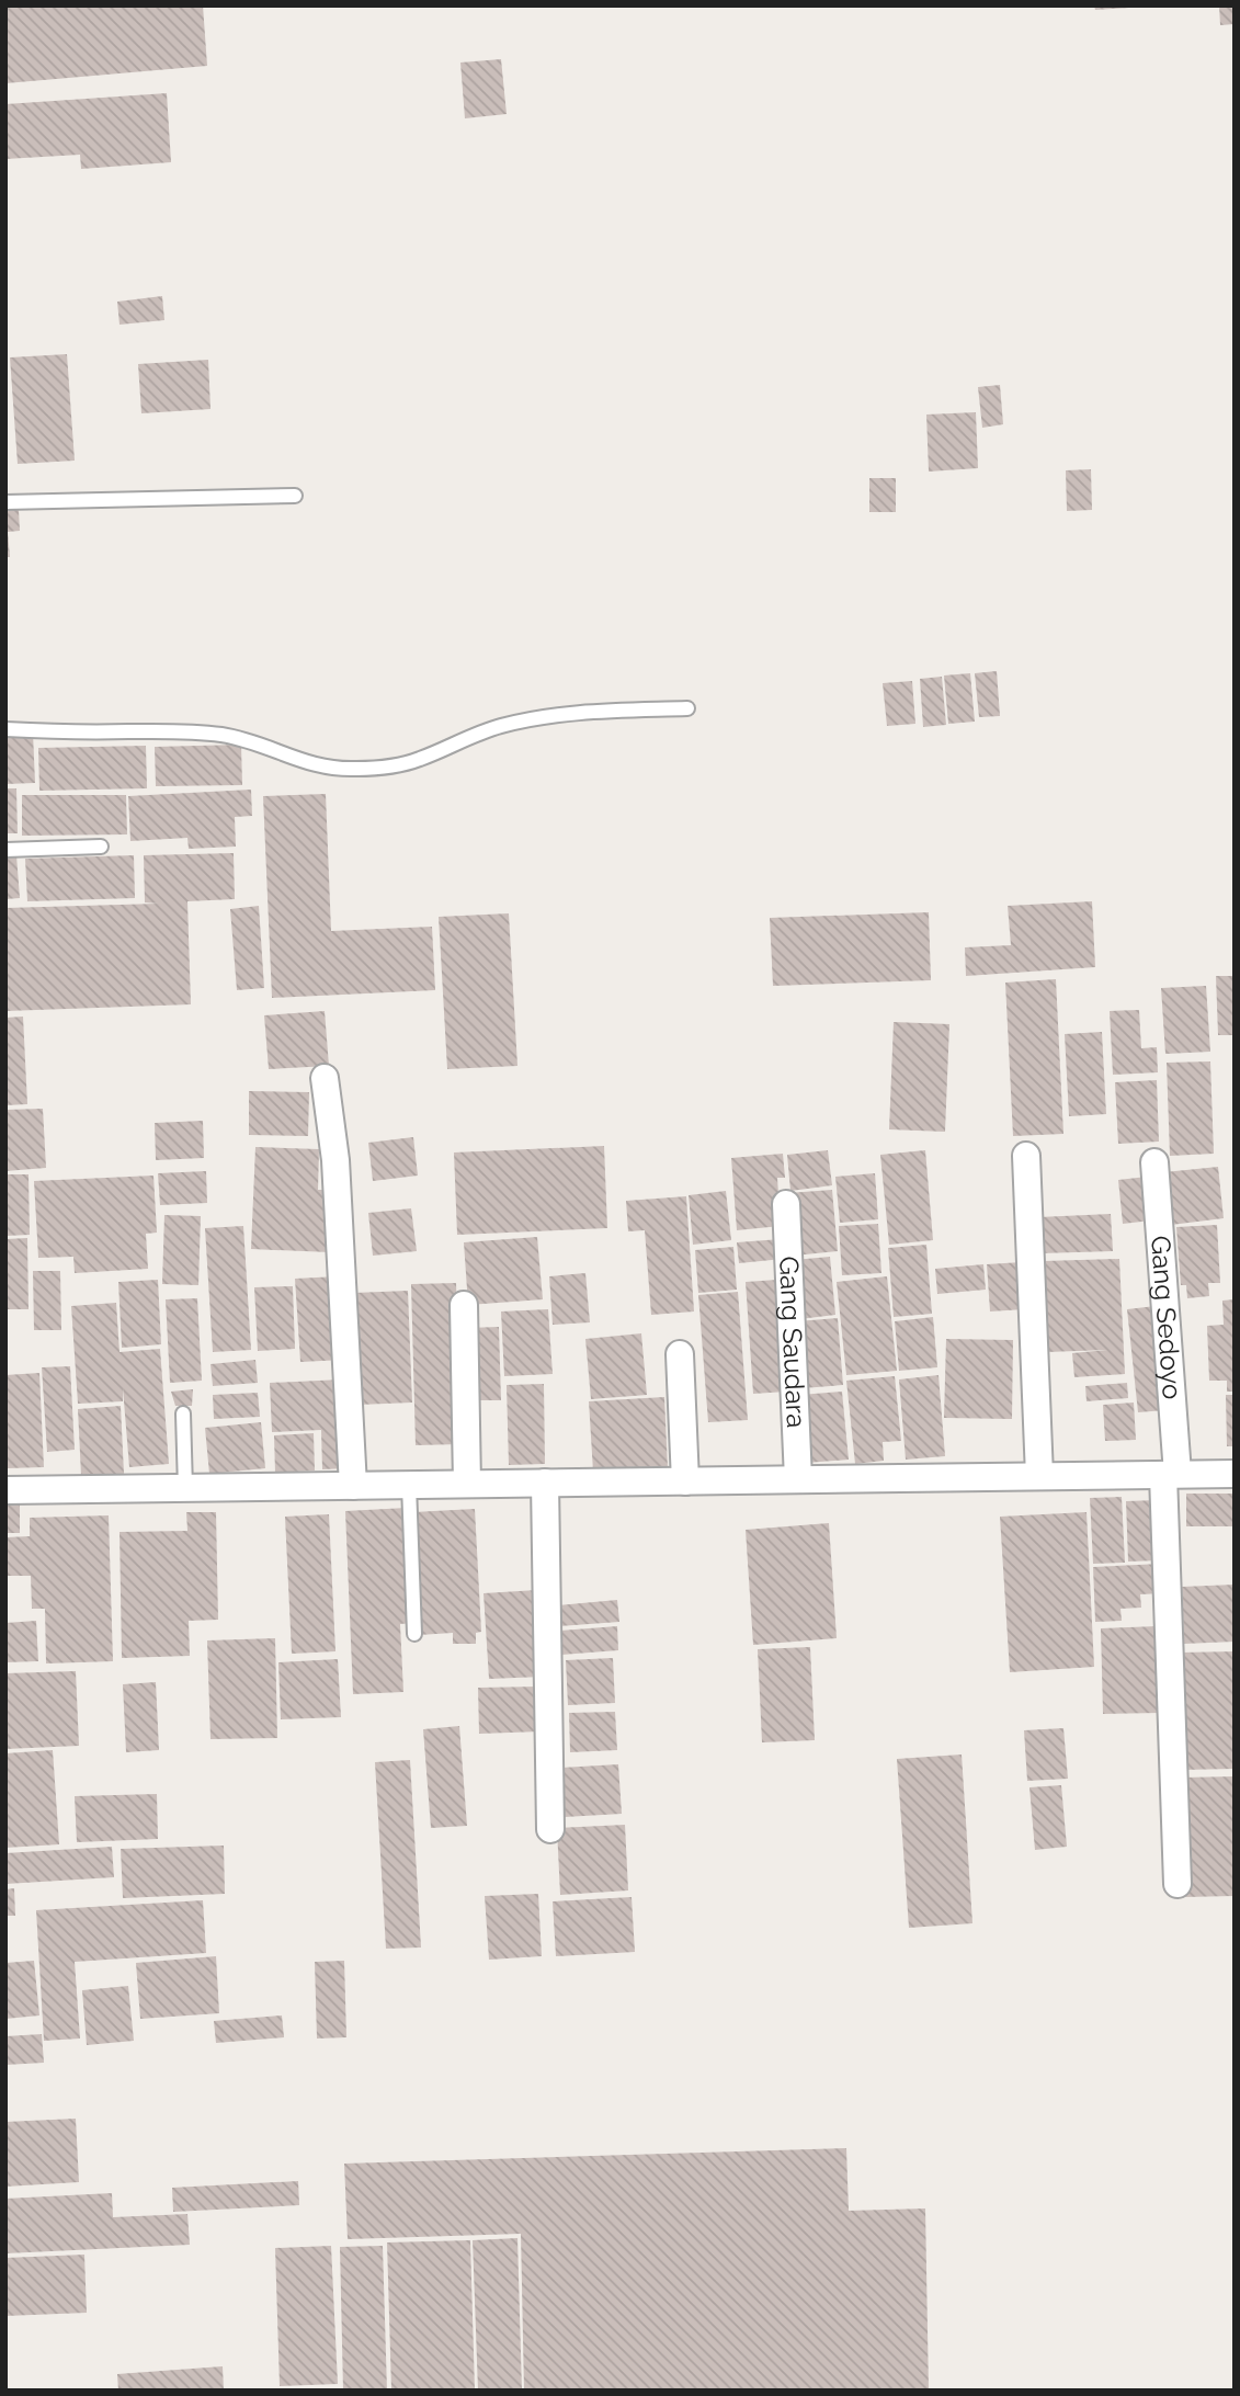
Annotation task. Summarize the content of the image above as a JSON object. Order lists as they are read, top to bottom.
{
  "streets": {
    "street": ["Gang Sedoyo", "Gang Saudara"]
  }
}
